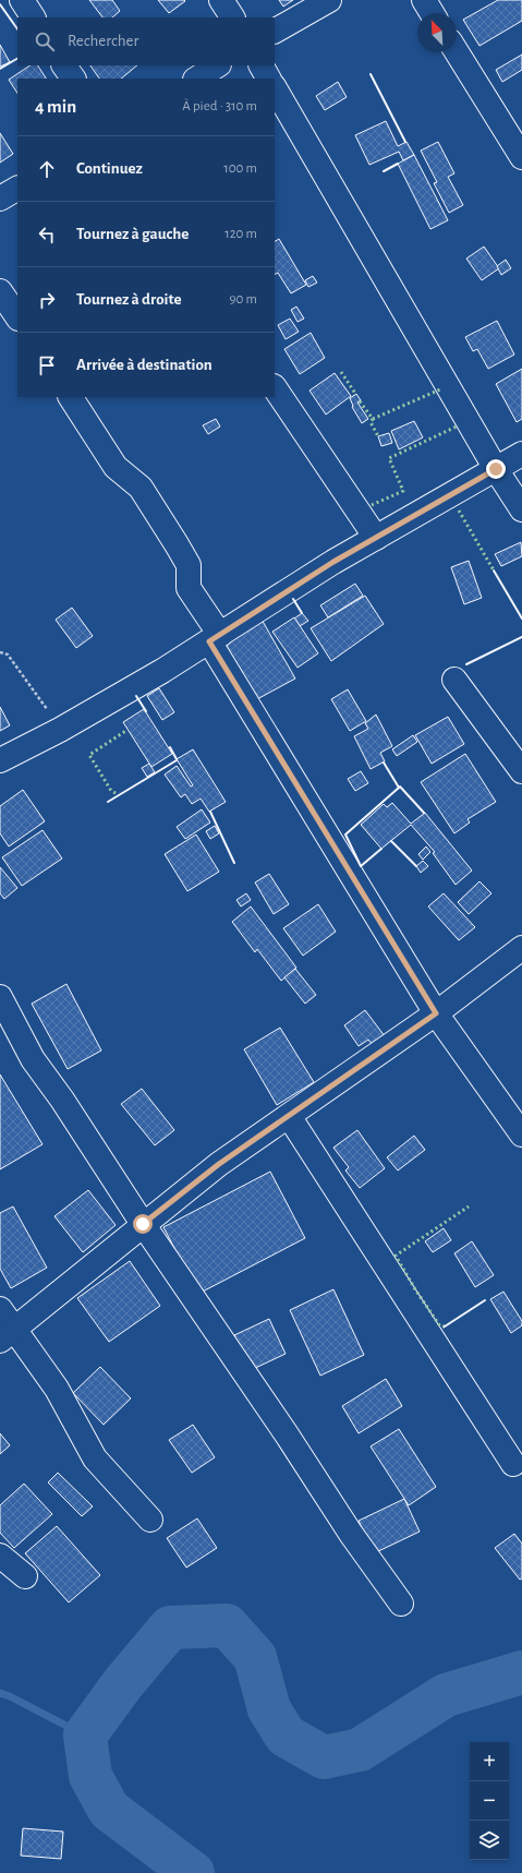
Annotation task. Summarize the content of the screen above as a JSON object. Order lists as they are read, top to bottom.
{
  "north": "top left",
  "page": {
    "search": "Rechercher",
    "heading": ["4 min", "À pied · 310 m"],
    "list": [
      ["Continuez", "100 m"],
      ["Tournez à gauche", "120 m"],
      ["Tournez à droite", "90 m"],
      "Arrivée à destination"
    ],
    "map_buttons": ["+", "−"]
  }
}
